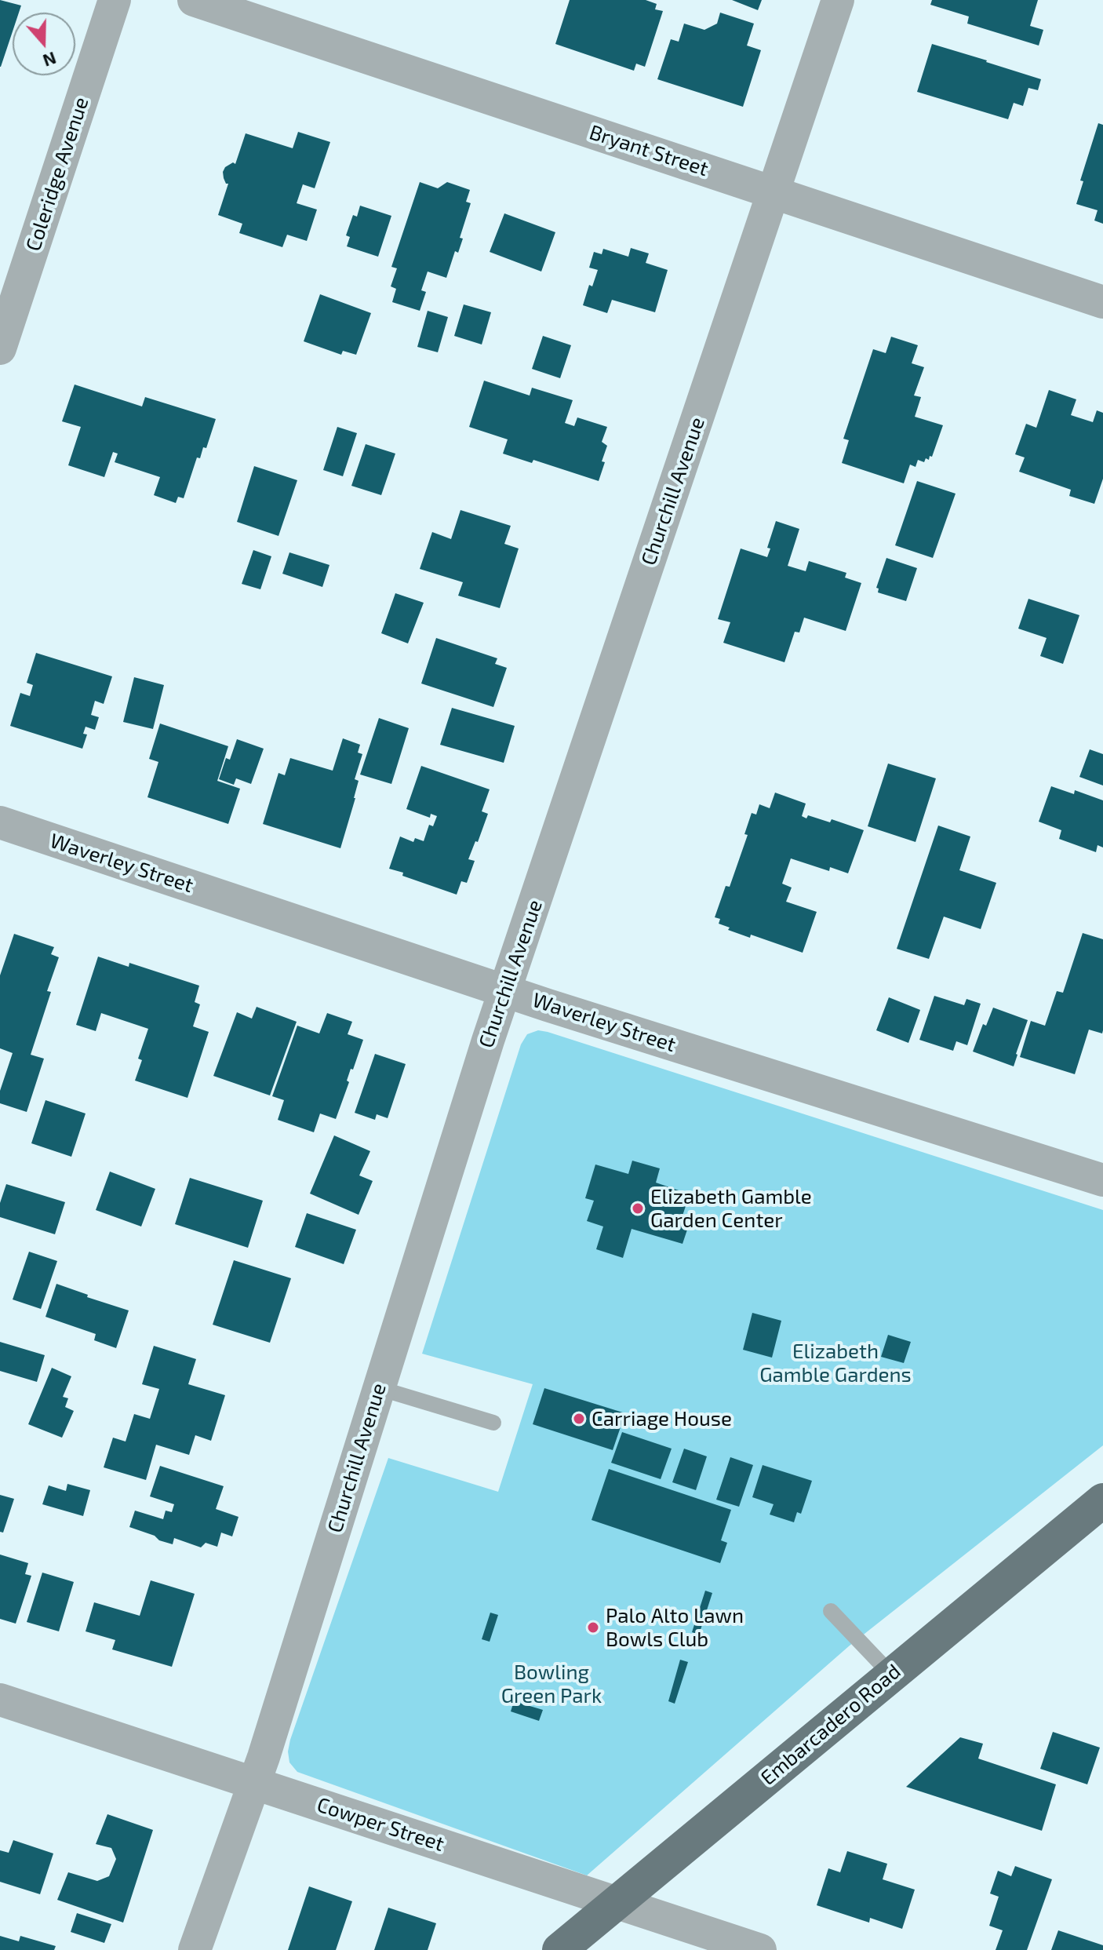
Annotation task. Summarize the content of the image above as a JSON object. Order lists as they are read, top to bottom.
{
  "streets": {
    "main road": ["Embarcadero Road"],
    "street": [
      "Bryant Street",
      "Coleridge Avenue",
      "Churchill Avenue",
      "Waverley Street",
      "Cowper Street"
    ]
  },
  "crossings": [
    ["Bryant Street", "Churchill Avenue"],
    ["Churchill Avenue", "Waverley Street"],
    ["Churchill Avenue", "Cowper Street"],
    ["Embarcadero Road", "Cowper Street"]
  ],
  "parks": ["Elizabeth Gamble Gardens", "Bowling Green Park"],
  "places": ["Elizabeth Gamble Garden Center", "Carriage House", "Palo Alto Lawn Bowls Club"],
  "north": "bottom"
}
